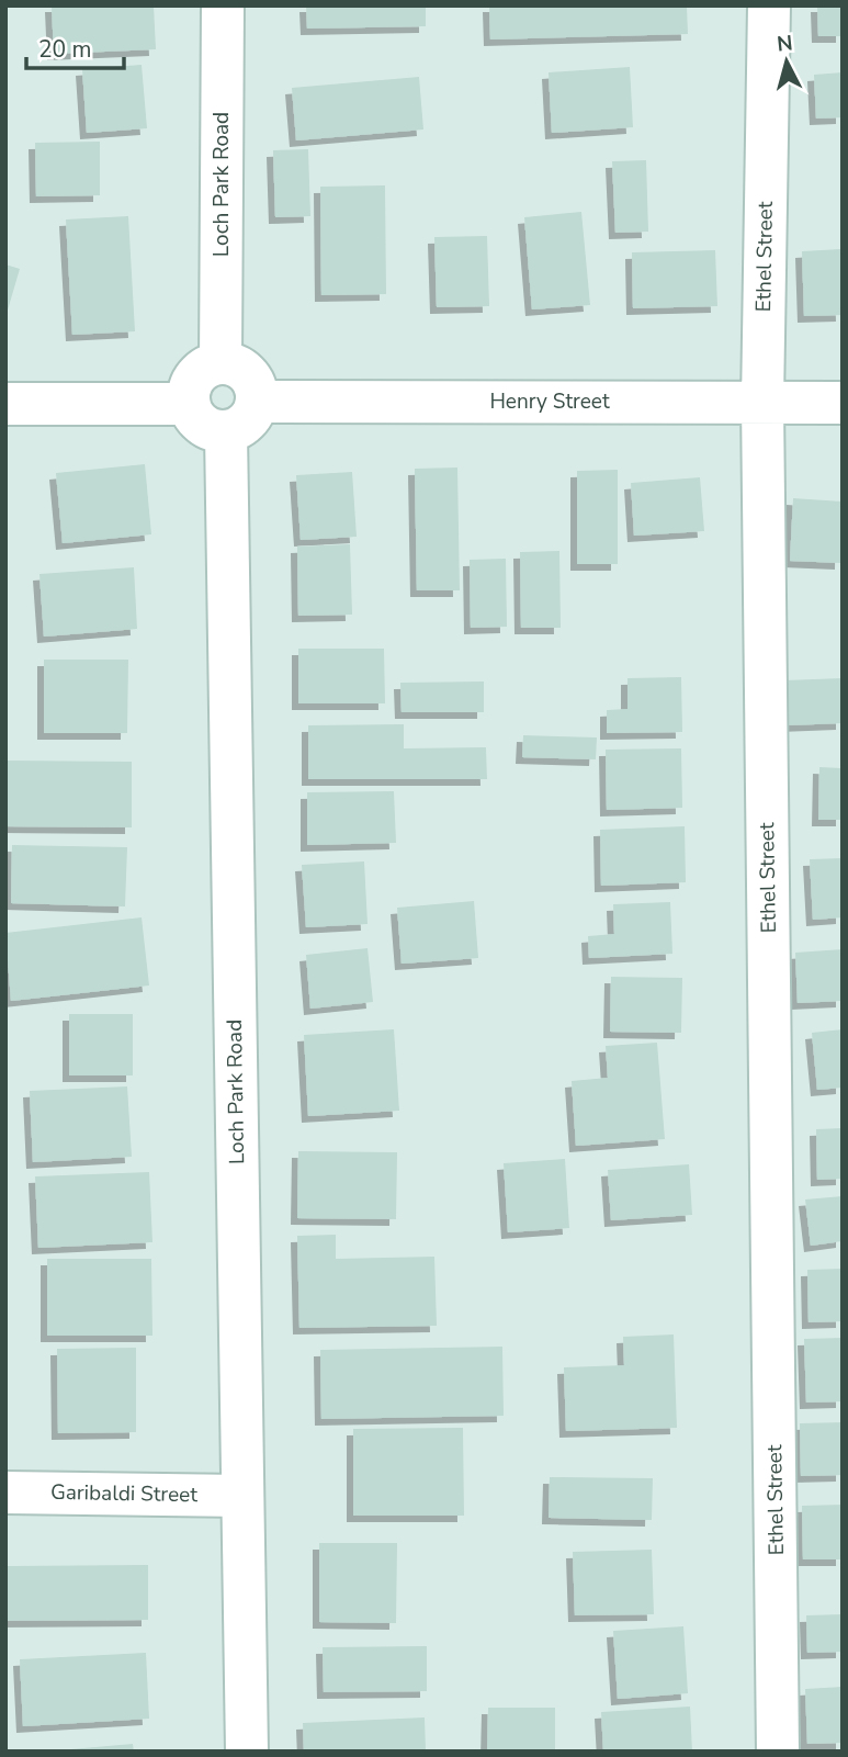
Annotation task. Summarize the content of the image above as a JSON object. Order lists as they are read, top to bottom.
{
  "streets": {
    "street": [
      "Loch Park Road",
      "Ethel Street",
      "Henry Street",
      "Garibaldi Street"
    ]
  },
  "crossings": [
    ["Loch Park Road", "Henry Street"],
    ["Loch Park Road", "Garibaldi Street"],
    ["Ethel Street", "Henry Street"]
  ],
  "scale_bar": "20 m",
  "north": "top"
}
